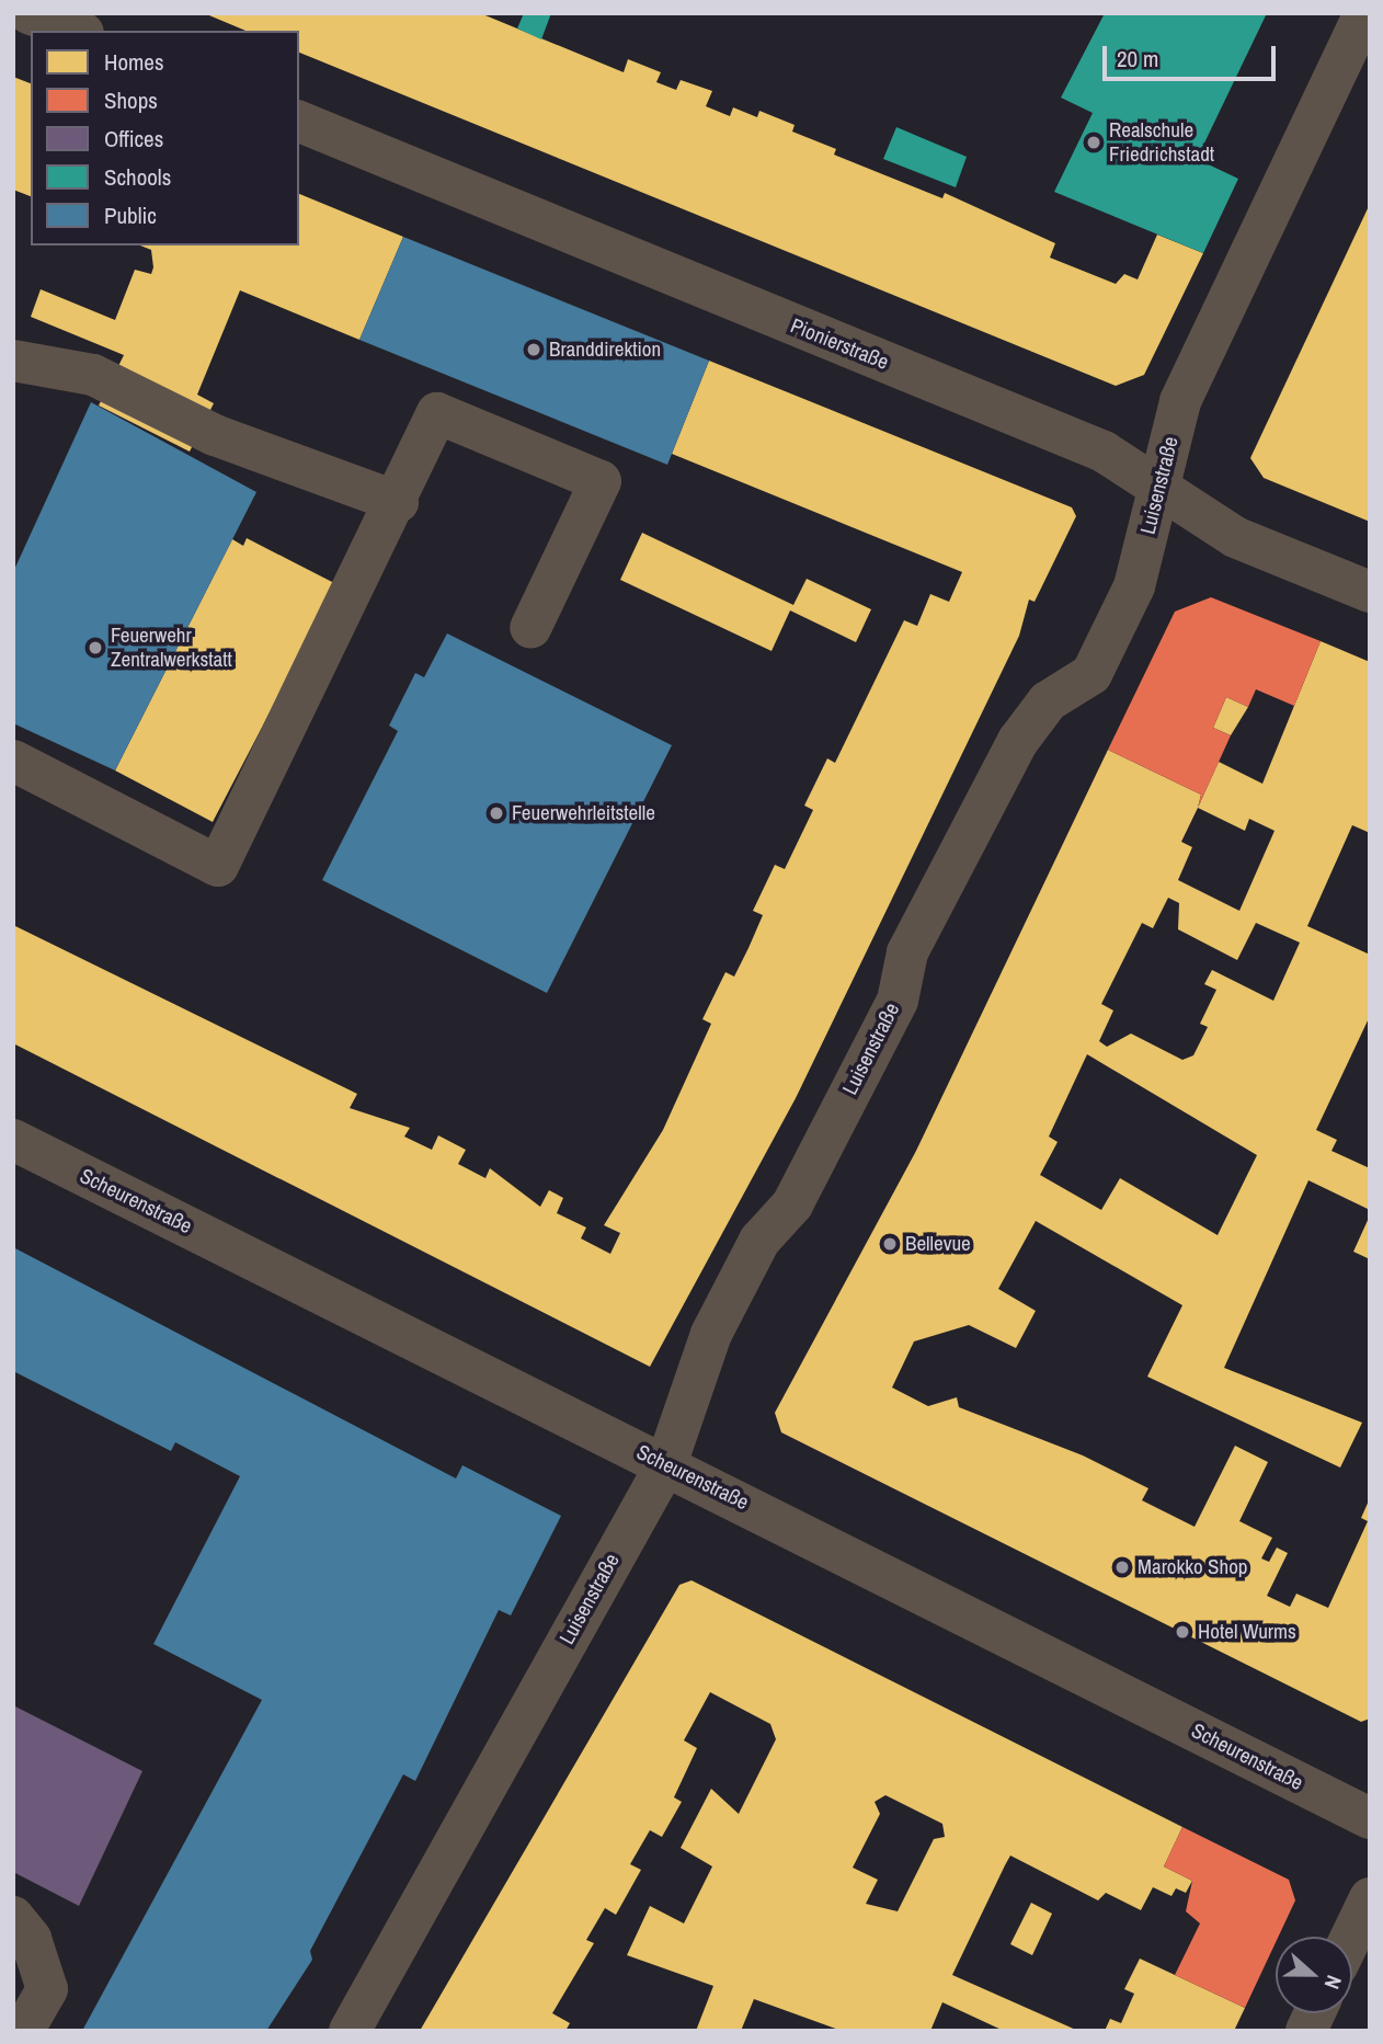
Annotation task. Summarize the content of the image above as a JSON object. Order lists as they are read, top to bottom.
{
  "streets": {
    "street": ["Pionierstraße", "Luisenstraße", "Scheurenstraße"]
  },
  "crossings": [
    ["Pionierstraße", "Luisenstraße"],
    ["Luisenstraße", "Scheurenstraße"]
  ],
  "places": [
    "Realschule Friedrichstadt",
    "Branddirektion",
    "Feuerwehr Zentralwerkstatt",
    "Feuerwehrleitstelle",
    "Bellevue",
    "Marokko Shop",
    "Hotel Wurms"
  ],
  "legend": [
    "Homes",
    "Shops",
    "Offices",
    "Schools",
    "Public"
  ],
  "scale_bar": "20 m",
  "north": "right"
}
